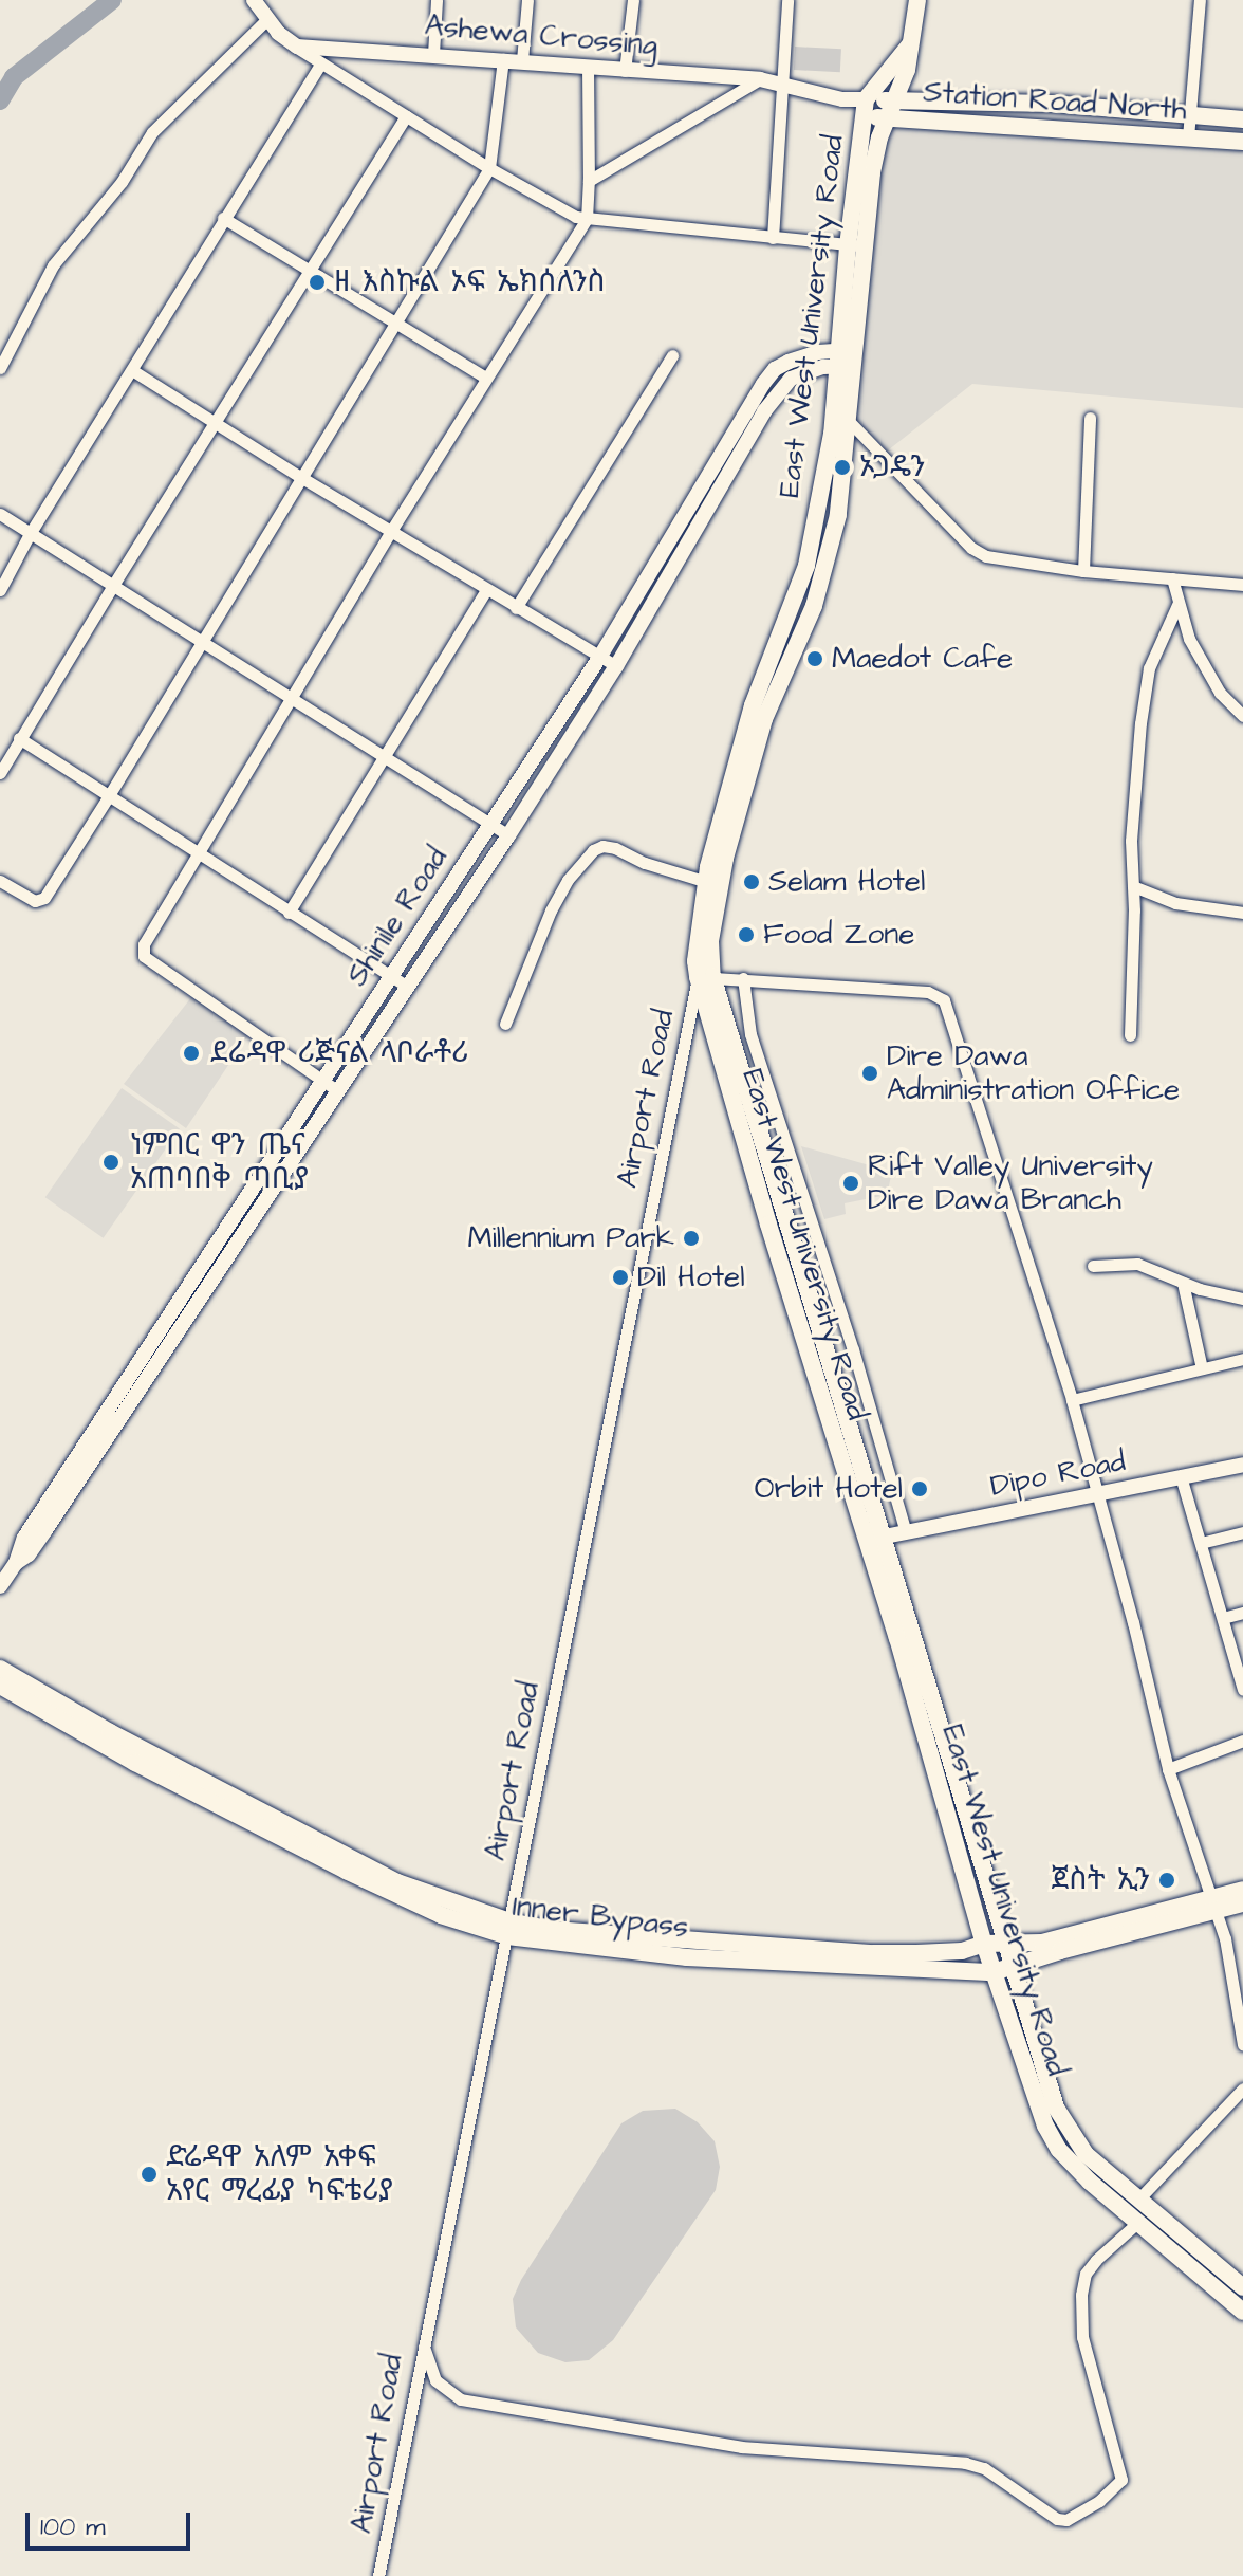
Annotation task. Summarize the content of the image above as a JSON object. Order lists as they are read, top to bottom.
{
  "streets": {
    "main road": ["Station Road North", "East West University Road", "Inner Bypass"],
    "street": [
      "Ashewa Crossing",
      "Shinile Road",
      "Airport Road",
      "Dipo Road"
    ]
  },
  "crossings": [
    ["Ashewa Crossing", "Station Road North"],
    ["Ashewa Crossing", "East West University Road"],
    ["Station Road North", "East West University Road"],
    ["East West University Road", "Shinile Road"],
    ["East West University Road", "Airport Road"],
    ["East West University Road", "Dipo Road"],
    ["East West University Road", "Inner Bypass"],
    ["Airport Road", "Inner Bypass"]
  ],
  "places": [
    "ዘ እስኩል ኦፍ ኤክሰለንስ",
    "ኦጋዴን",
    "Maedot Cafe",
    "Selam Hotel",
    "Food Zone",
    "ደሬዳዋ ሪጅናል ላቦራቶሪ",
    "Dire Dawa Administration Office",
    "ነምበር ዋን ጤና አጠባበቅ ጣቢያ",
    "Rift Valley University Dire Dawa Branch",
    "Millennium Park",
    "Dil Hotel",
    "Orbit Hotel",
    "ጀስት ኢን",
    "ድሬዳዋ አለም አቀፍ አየር ማረፊያ ካፍቴሪያ"
  ],
  "scale_bar": "100 m"
}
